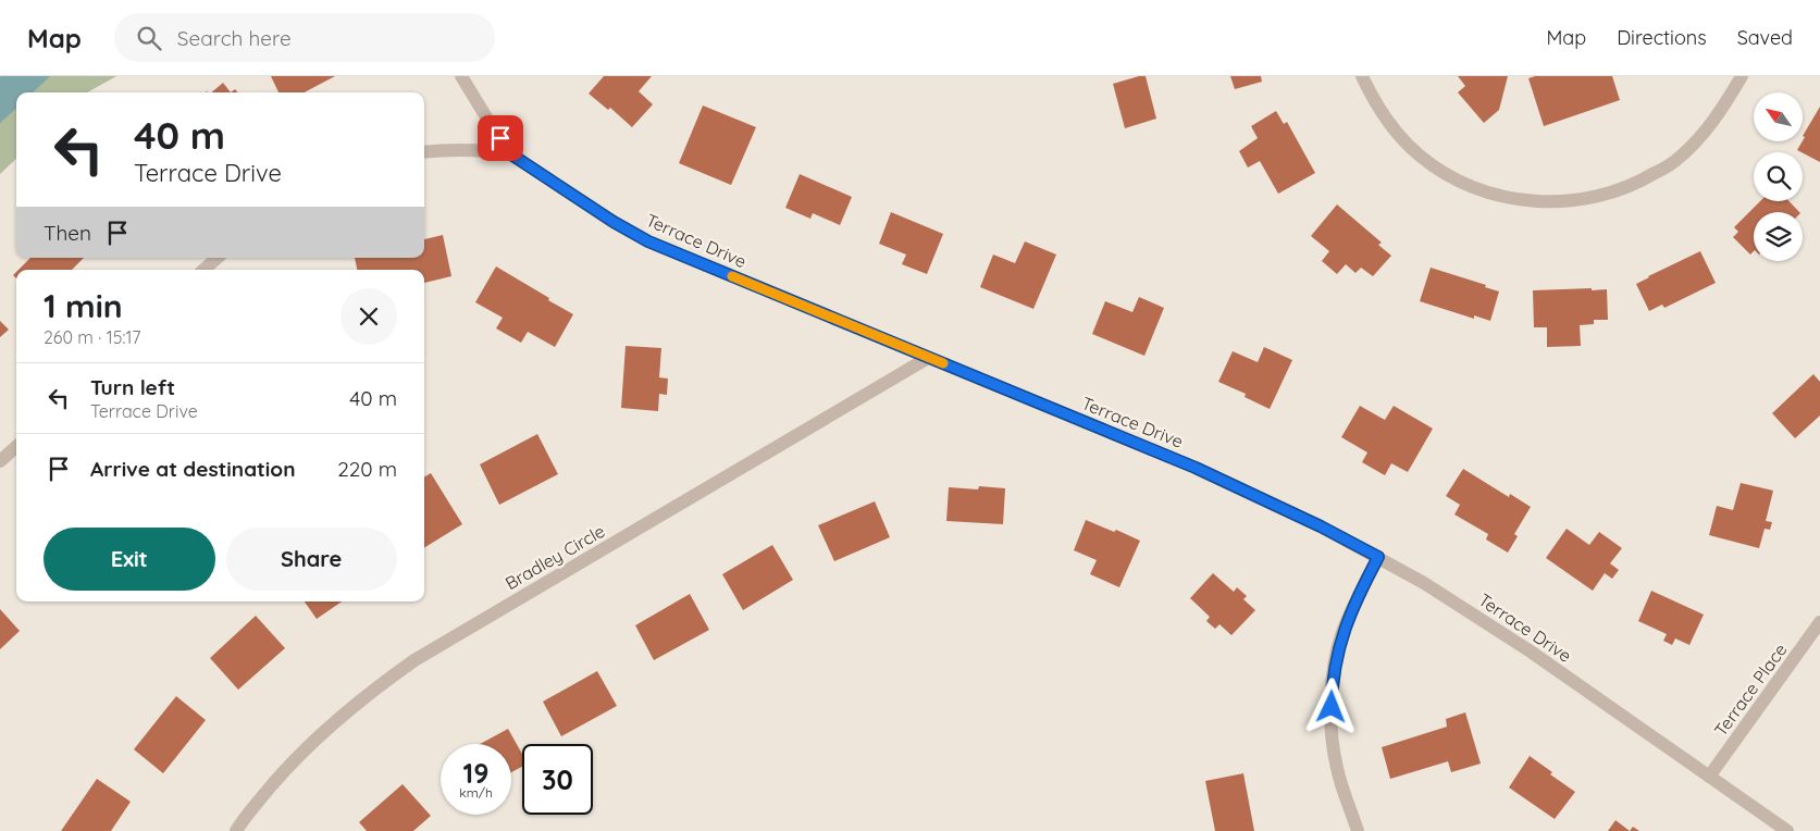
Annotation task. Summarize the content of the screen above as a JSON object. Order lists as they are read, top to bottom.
{
  "streets": {
    "street": ["Terrace Drive", "Bradley Circle", "Terrace Place"]
  },
  "crossings": [
    ["Terrace Drive", "Bradley Circle"],
    ["Terrace Drive", "Terrace Place"]
  ],
  "north": "top left",
  "page": {
    "header": "Map",
    "search": "Search here",
    "nav": ["Map", "Directions", "Saved"],
    "turn": ["40 m", "Terrace Drive"],
    "then": "Then",
    "heading": ["1 min", "260 m · 15:17"],
    "list": [
      {
        "name": "Turn left",
        "note": "Terrace Drive",
        "value": "40 m"
      },
      {
        "name": "Arrive at destination",
        "value": "220 m"
      }
    ],
    "buttons": ["Exit", "Share"],
    "speed": "19 km/h",
    "limit": "30"
  }
}
